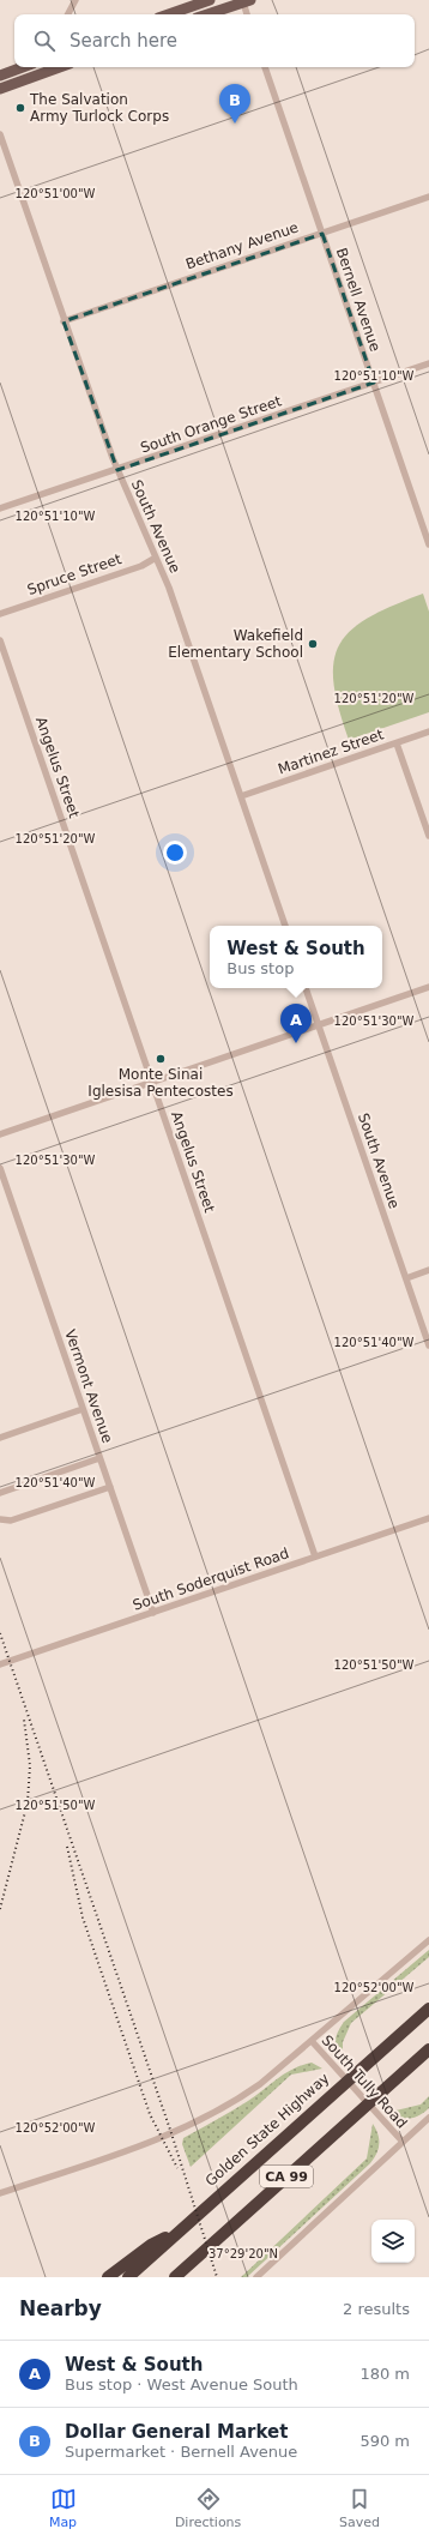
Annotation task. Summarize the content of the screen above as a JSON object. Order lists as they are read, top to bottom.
{
  "streets": {
    "highway": ["Golden State Highway", "CA 99"],
    "street": [
      "Bethany Avenue",
      "Bernell Avenue",
      "South Orange Street",
      "South Avenue",
      "Spruce Street",
      "Martinez Street",
      "Angelus Street",
      "Vermont Avenue",
      "South Soderquist Road",
      "South Tully Road"
    ]
  },
  "crossings": [
    ["Bethany Avenue", "Bernell Avenue"],
    ["Bethany Avenue", "South Avenue"],
    ["Bernell Avenue", "South Orange Street"],
    ["South Orange Street", "South Avenue"],
    ["South Avenue", "Spruce Street"],
    ["South Avenue", "Martinez Street"],
    ["Angelus Street", "South Soderquist Road"],
    ["Vermont Avenue", "South Soderquist Road"]
  ],
  "places": ["The Salvation Army Turlock Corps", "Wakefield Elementary School", "Monte Sinai Iglesisa Pentecostes"],
  "page": {
    "search": "Search here",
    "pins": ["B", "A"],
    "popup": ["West & South", "Bus stop"],
    "heading": ["Nearby", "2 results"],
    "list": [
      {
        "mark": "A",
        "name": "West & South",
        "note": "Bus stop · West Avenue South",
        "value": "180 m"
      },
      {
        "mark": "B",
        "name": "Dollar General Market",
        "note": "Supermarket · Bernell Avenue",
        "value": "590 m"
      }
    ],
    "nav": ["Map", "Directions", "Saved"]
  },
  "coordinates": [
    "120°51'00\"W",
    "120°51'10\"W",
    "120°51'20\"W",
    "120°51'30\"W",
    "120°51'40\"W",
    "120°51'50\"W",
    "120°52'00\"W",
    "37°29'20\"N"
  ]
}
